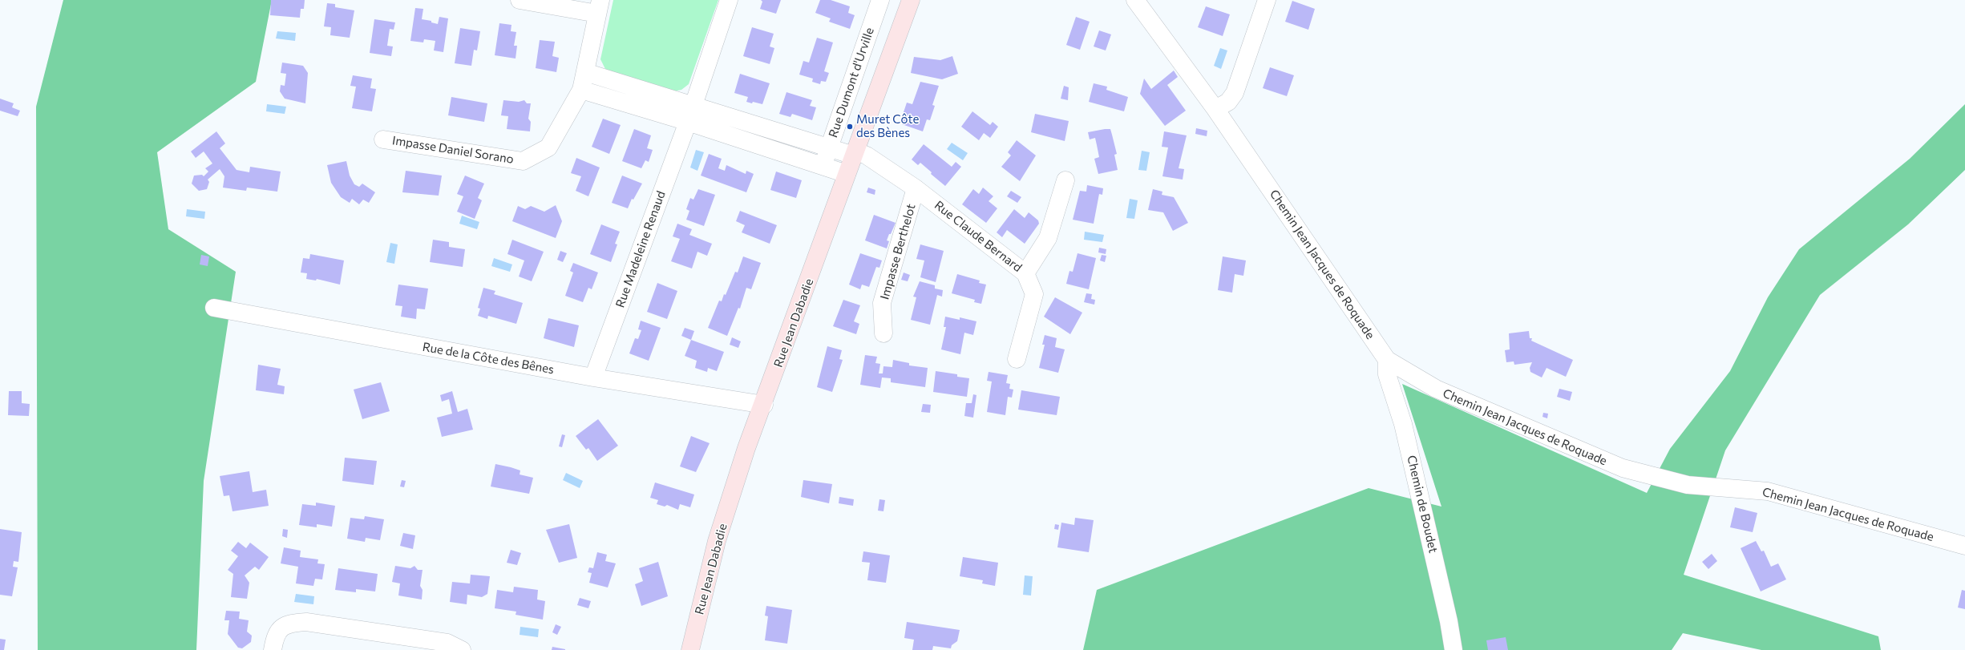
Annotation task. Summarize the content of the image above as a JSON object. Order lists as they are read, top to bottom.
{
  "streets": {
    "street": [
      "Rue Dumont d'Urville",
      "Impasse Daniel Sorano",
      "Rue Claude Bernard",
      "Rue Madeleine Renaud",
      "Impasse Berthelot",
      "Chemin Jean Jacques de Roquade",
      "Rue Jean Dabadie",
      "Rue de la Côte des Bênes",
      "Chemin de Boudet"
    ]
  },
  "crossings": [
    ["Rue Dumont d'Urville", "Rue Claude Bernard"],
    ["Rue Claude Bernard", "Rue Madeleine Renaud"],
    ["Rue Claude Bernard", "Impasse Berthelot"],
    ["Rue Claude Bernard", "Rue Jean Dabadie"],
    ["Rue Madeleine Renaud", "Rue de la Côte des Bênes"],
    ["Chemin Jean Jacques de Roquade", "Chemin de Boudet"],
    ["Rue Jean Dabadie", "Rue de la Côte des Bênes"]
  ],
  "places": ["Muret Côte des Bènes"]
}
